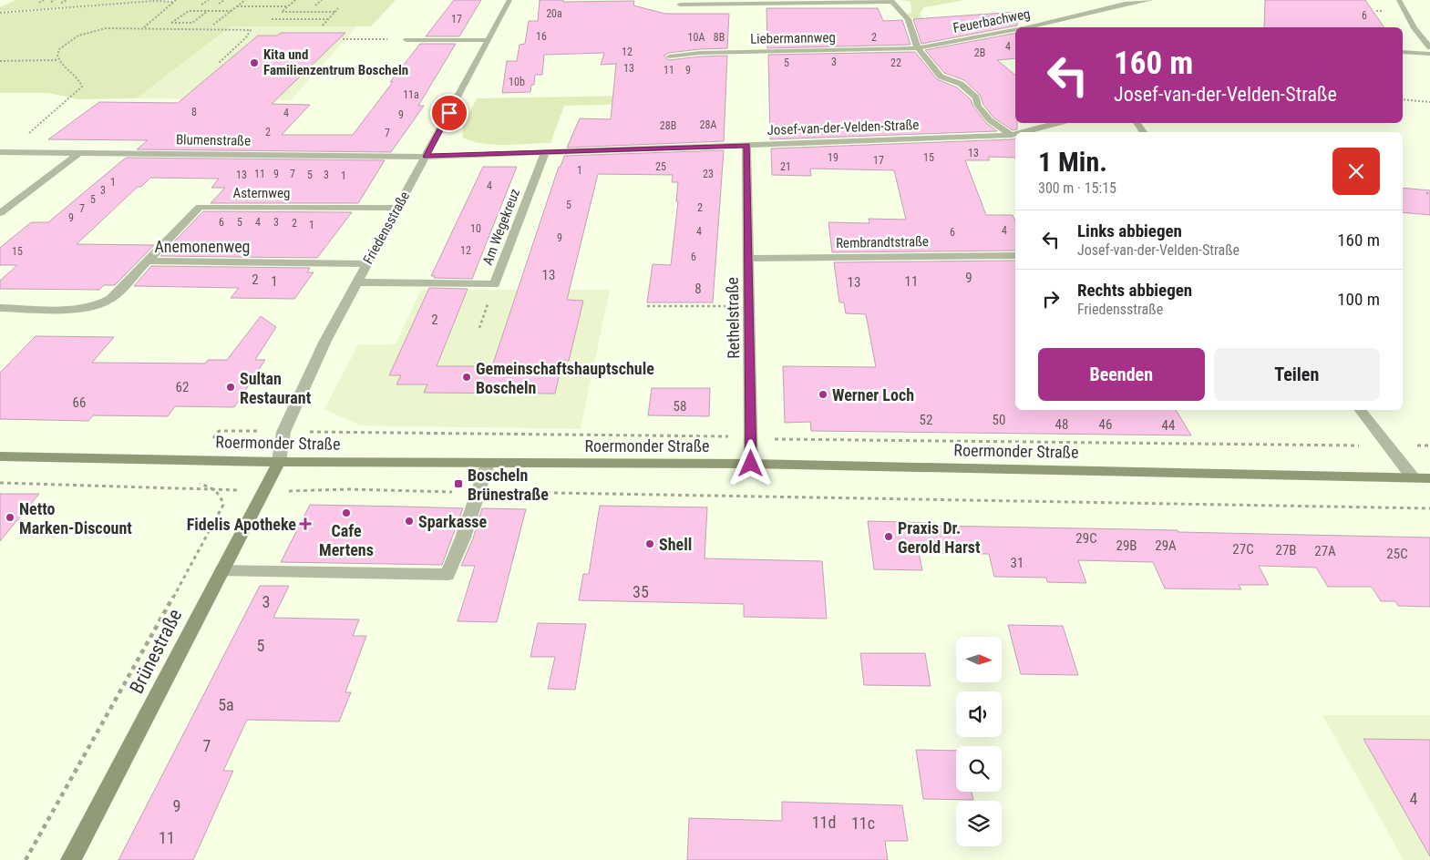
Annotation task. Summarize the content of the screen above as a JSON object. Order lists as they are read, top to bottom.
{
  "streets": {
    "main road": ["Roermonder Straße", "Brünestraße"],
    "street": [
      "Feuerbachweg",
      "Liebermannweg",
      "Josef-van-der-Velden-Straße",
      "Blumenstraße",
      "Asternweg",
      "Am Wegekreuz",
      "Friedensstraße",
      "Rembrandtstraße",
      "Anemonenweg",
      "Rethelstraße"
    ]
  },
  "crossings": [
    ["Feuerbachweg", "Liebermannweg"],
    ["Josef-van-der-Velden-Straße", "Blumenstraße"],
    ["Josef-van-der-Velden-Straße", "Am Wegekreuz"],
    ["Josef-van-der-Velden-Straße", "Friedensstraße"],
    ["Josef-van-der-Velden-Straße", "Rethelstraße"],
    ["Blumenstraße", "Friedensstraße"],
    ["Asternweg", "Friedensstraße"],
    ["Asternweg", "Anemonenweg"],
    ["Am Wegekreuz", "Friedensstraße"],
    ["Friedensstraße", "Anemonenweg"],
    ["Friedensstraße", "Roermonder Straße"],
    ["Friedensstraße", "Brünestraße"],
    ["Rembrandtstraße", "Rethelstraße"],
    ["Rethelstraße", "Roermonder Straße"],
    ["Roermonder Straße", "Brünestraße"]
  ],
  "places": {
    "other": [
      "Kita und Familienzentrum Boscheln",
      "Gemeinschaftshauptschule Boscheln",
      "Sultan Restaurant",
      "Werner Loch",
      "Cafe Mertens",
      "Netto Marken-Discount",
      "Sparkasse",
      "Praxis Dr. Gerold Harst",
      "Shell"
    ],
    "transit": ["Boscheln Brünestraße"],
    "health": ["Fidelis Apotheke"]
  },
  "house_numbers": [
    "20a",
    "6",
    "17",
    "16",
    "10A",
    "8B",
    "2",
    "4",
    "12",
    "2B",
    "3",
    "5",
    "22",
    "13",
    "11",
    "9",
    "10b",
    "11a",
    "8",
    "4",
    "9",
    "28A",
    "28B",
    "2",
    "7",
    "13",
    "19",
    "15",
    "17",
    "25",
    "21",
    "1",
    "11",
    "9",
    "7",
    "23",
    "13",
    "5",
    "3",
    "1",
    "1",
    "4",
    "3",
    "5",
    "5",
    "2",
    "7",
    "9",
    "6",
    "5",
    "4",
    "3",
    "2",
    "1",
    "10",
    "4",
    "4",
    "6",
    "9",
    "12",
    "15",
    "6",
    "13",
    "9",
    "2",
    "1",
    "11",
    "13",
    "8",
    "2",
    "62",
    "66",
    "58",
    "52",
    "50",
    "48",
    "46",
    "44",
    "29C",
    "29B",
    "29A",
    "27C",
    "27B",
    "27A",
    "25C",
    "31",
    "35",
    "3",
    "5",
    "5a",
    "7",
    "4",
    "9",
    "11d",
    "11c",
    "11"
  ],
  "north": "right",
  "page": {
    "turn": ["160 m", "Josef-van-der-Velden-Straße"],
    "heading": ["1 Min.", "300 m · 15:15"],
    "list": [
      {
        "name": "Links abbiegen",
        "note": "Josef-van-der-Velden-Straße",
        "value": "160 m"
      },
      {
        "name": "Rechts abbiegen",
        "note": "Friedensstraße",
        "value": "100 m"
      }
    ],
    "buttons": ["Beenden", "Teilen"]
  }
}
